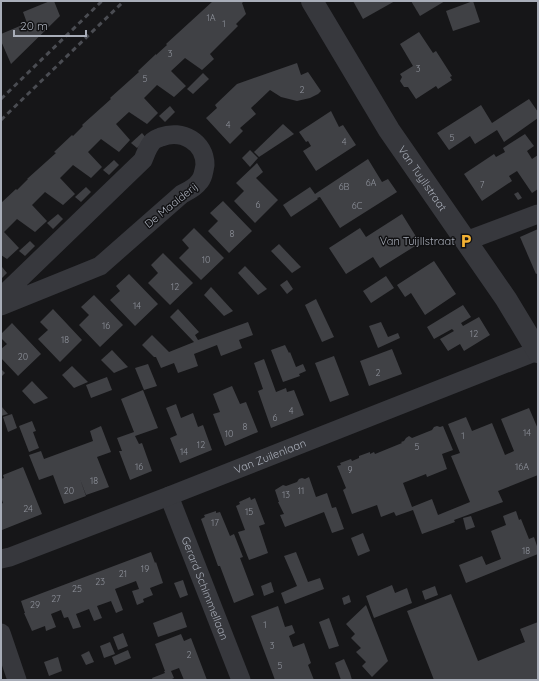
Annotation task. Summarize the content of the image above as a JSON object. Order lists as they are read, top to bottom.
{
  "streets": {
    "street": [
      "Van Tuyllstraat",
      "De Maalderij",
      "Van Zuilenlaan",
      "Gerard Schimmellaan"
    ]
  },
  "crossings": [
    ["Van Tuyllstraat", "Van Zuilenlaan"],
    ["Van Zuilenlaan", "Gerard Schimmellaan"]
  ],
  "places": {
    "parking": ["Van Tuijllstraat"]
  },
  "house_numbers": [
    "1A",
    "1",
    "3",
    "3",
    "5",
    "2",
    "4",
    "5",
    "4",
    "6A",
    "7",
    "6B",
    "6",
    "6C",
    "8",
    "10",
    "12",
    "14",
    "16",
    "12",
    "18",
    "20",
    "2",
    "4",
    "6",
    "8",
    "14",
    "10",
    "1",
    "12",
    "5",
    "14",
    "16",
    "16A",
    "9",
    "18",
    "20",
    "11",
    "13",
    "24",
    "15",
    "17",
    "18",
    "19",
    "21",
    "23",
    "25",
    "27",
    "29",
    "1",
    "3",
    "2",
    "5"
  ],
  "scale_bar": "20 m"
}
